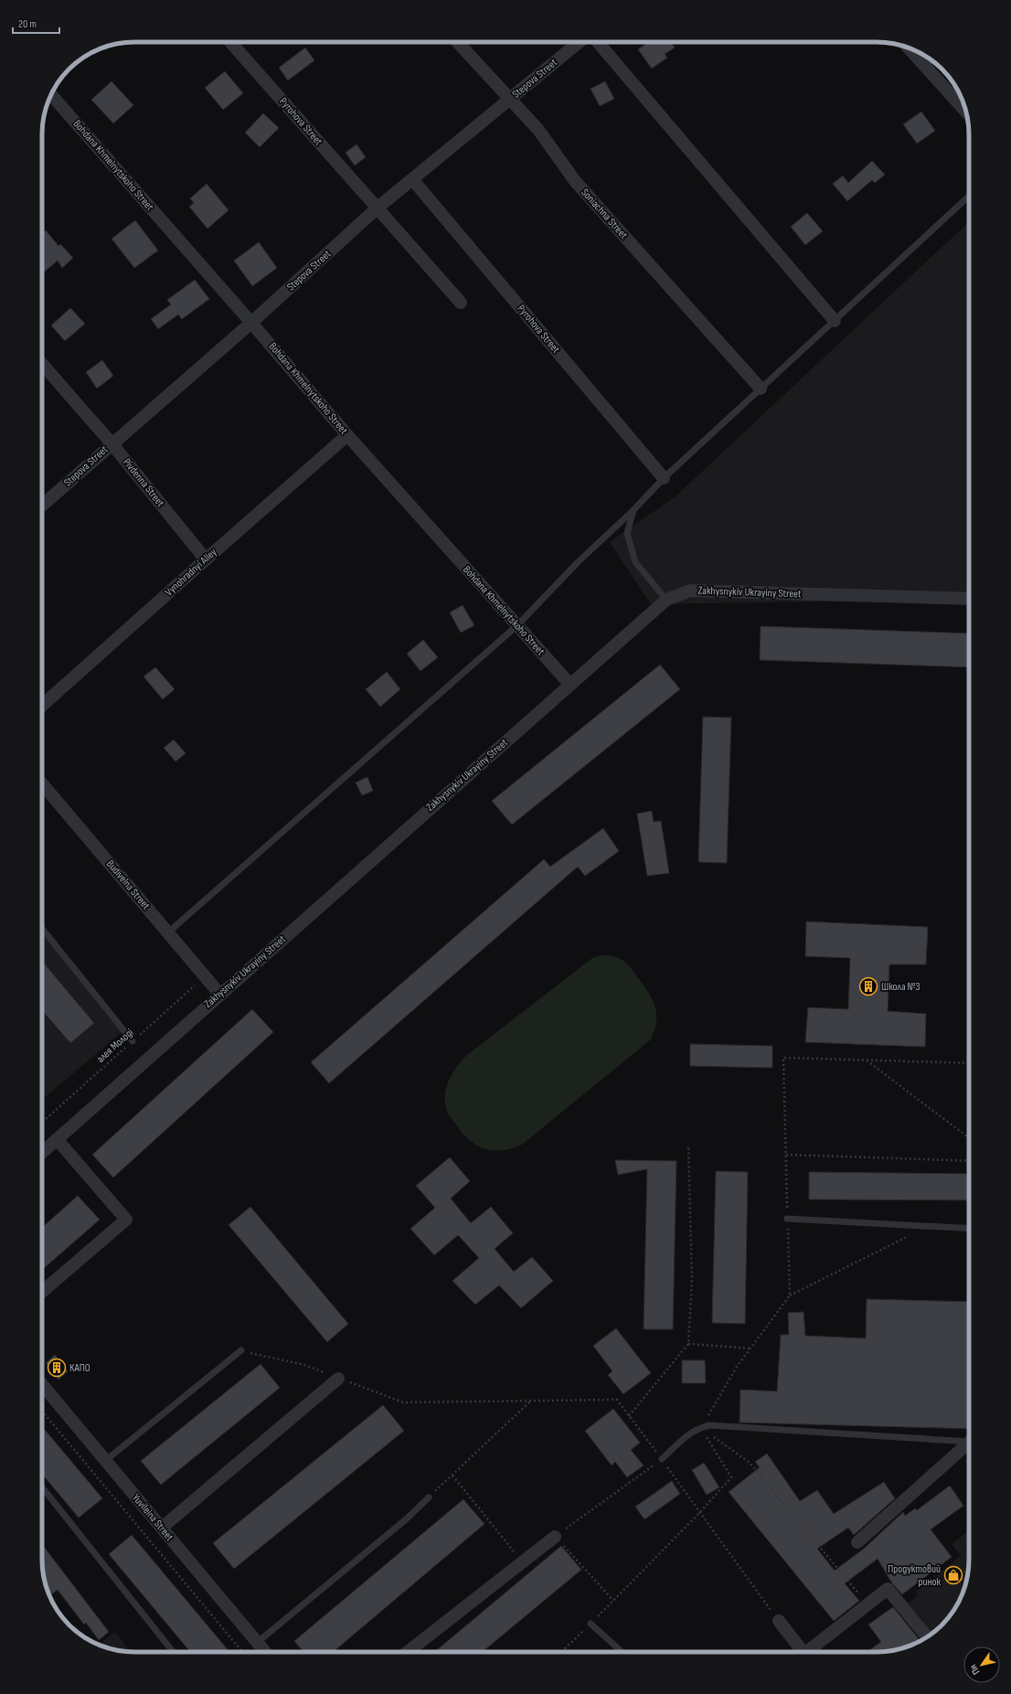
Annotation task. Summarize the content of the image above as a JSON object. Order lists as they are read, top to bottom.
{
  "streets": {
    "street": [
      "Stepova Street",
      "Pyrohova Street",
      "Bohdana Khmelnytskoho Street",
      "Soniachna Street",
      "Pivdenna Street",
      "Vynohradnyi Alley",
      "Zakhysnykiv Ukrayiny Street",
      "Budivelna Street",
      "Yuvileina Street"
    ],
    "path": ["алея Молоді"]
  },
  "crossings": [
    ["Stepova Street", "Pyrohova Street"],
    ["Stepova Street", "Bohdana Khmelnytskoho Street"],
    ["Stepova Street", "Soniachna Street"],
    ["Stepova Street", "Pivdenna Street"],
    ["Bohdana Khmelnytskoho Street", "Vynohradnyi Alley"],
    ["Bohdana Khmelnytskoho Street", "Zakhysnykiv Ukrayiny Street"],
    ["Pivdenna Street", "Vynohradnyi Alley"],
    ["Zakhysnykiv Ukrayiny Street", "Budivelna Street"],
    ["Budivelna Street", "алея Молоді"]
  ],
  "places": {
    "building": ["Школа №3", "КАПО"],
    "shop": ["Продуктовий ринок"]
  },
  "scale_bar": "20 m",
  "north": "bottom left"
}
